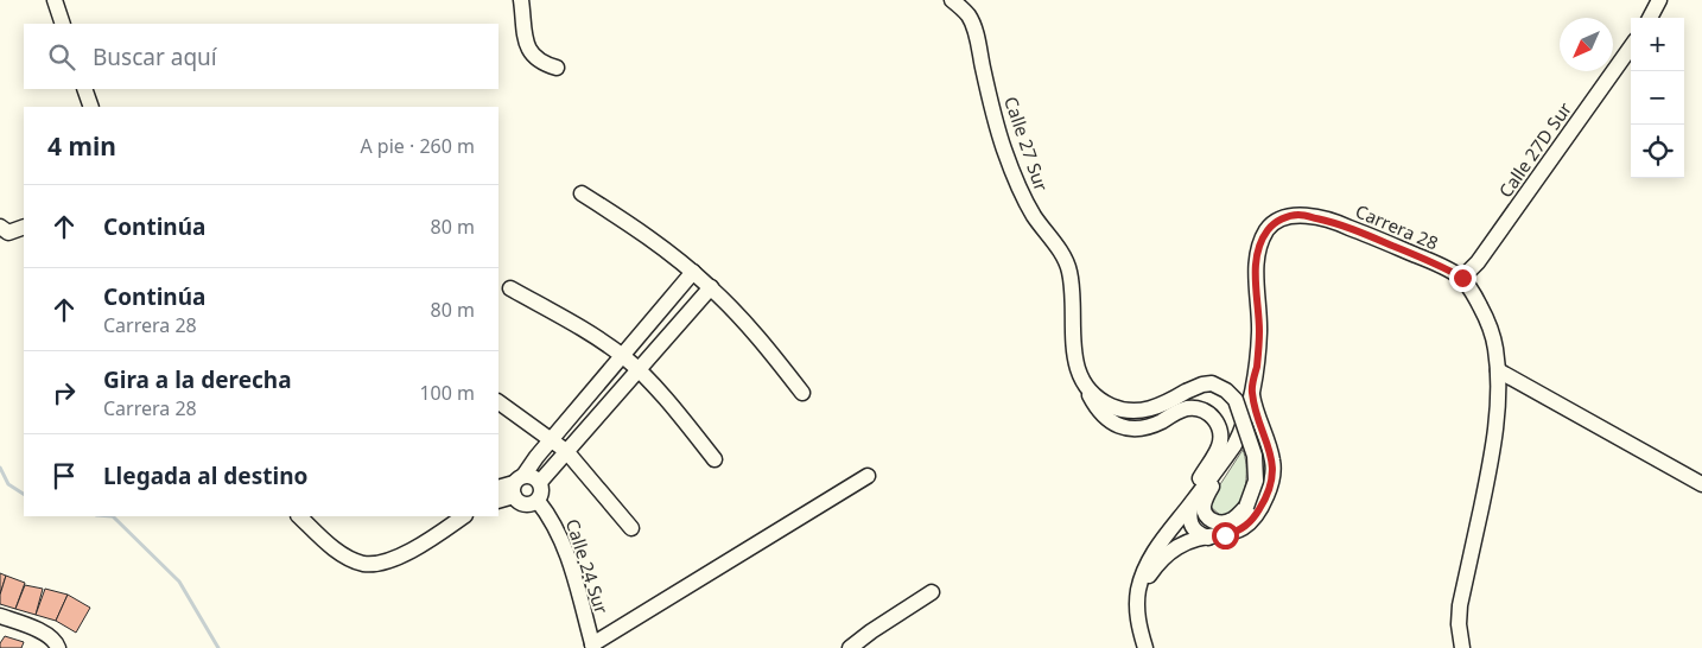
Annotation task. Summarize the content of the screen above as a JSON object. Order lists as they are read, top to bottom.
{
  "streets": {
    "street": [
      "Calle 27 Sur",
      "Calle 27D Sur",
      "Carrera 28",
      "Calle 24 Sur"
    ]
  },
  "crossings": [
    ["Calle 27D Sur", "Carrera 28"]
  ],
  "north": "bottom left",
  "page": {
    "map_buttons": ["+", "−"],
    "search": "Buscar aquí",
    "heading": ["4 min", "A pie · 260 m"],
    "list": [
      ["Continúa", "80 m"],
      ["Continúa", "Carrera 28", "80 m"],
      ["Gira a la derecha", "Carrera 28", "100 m"],
      "Llegada al destino"
    ]
  }
}
